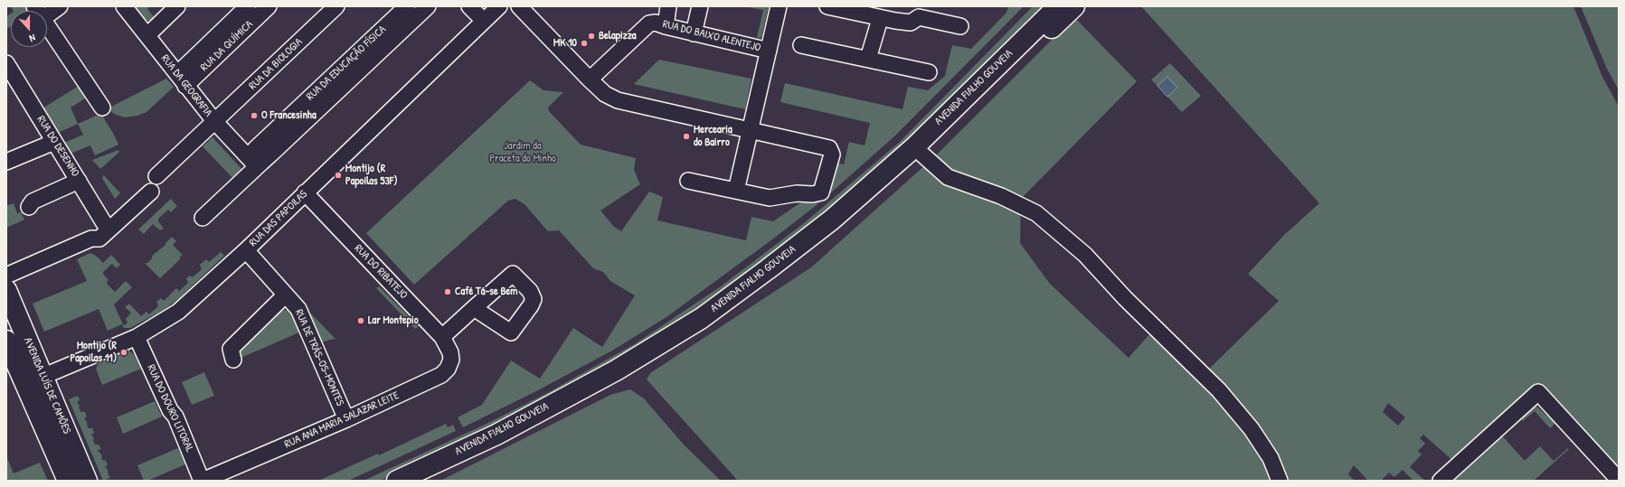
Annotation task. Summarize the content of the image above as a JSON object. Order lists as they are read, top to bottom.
{
  "streets": {
    "main road": ["AVENIDA FIALHO GOUVEIA", "AVENIDA LUÍS DE CAMÕES"],
    "street": [
      "RUA DO BAIXO ALENTEJO",
      "RUA DA QUÍMICA",
      "RUA DA EDUCAÇÃO FÍSICA",
      "RUA DA BIOLOGIA",
      "RUA DA GEOGRAFIA",
      "RUA DO DESENHO",
      "RUA DAS PAPOILAS",
      "RUA DO RIBATEJO",
      "RUA DE TRÁS-OS-MONTES",
      "RUA DO DOURO LITORAL",
      "RUA ANA MARIA SALAZAR LEITE"
    ]
  },
  "crossings": [
    ["RUA DA QUÍMICA", "RUA DA GEOGRAFIA"],
    ["RUA DA EDUCAÇÃO FÍSICA", "RUA DA GEOGRAFIA"],
    ["RUA DA BIOLOGIA", "RUA DA GEOGRAFIA"],
    ["RUA DAS PAPOILAS", "RUA DO RIBATEJO"],
    ["RUA DAS PAPOILAS", "RUA DE TRÁS-OS-MONTES"],
    ["RUA DAS PAPOILAS", "AVENIDA LUÍS DE CAMÕES"],
    ["RUA DAS PAPOILAS", "RUA DO DOURO LITORAL"],
    ["RUA DO RIBATEJO", "RUA ANA MARIA SALAZAR LEITE"],
    ["RUA DE TRÁS-OS-MONTES", "RUA ANA MARIA SALAZAR LEITE"],
    ["RUA DO DOURO LITORAL", "RUA ANA MARIA SALAZAR LEITE"]
  ],
  "parks": ["Jardim da Praceta do Minho"],
  "places": [
    "Belapizza",
    "MK 10",
    "O Francesinha",
    "Mercearia do Bairro",
    "Montijo (R Papoilas 53F)",
    "Café Tá-se Bem",
    "Lar Montepio",
    "Montijo (R Papoilas 11)"
  ],
  "north": "bottom"
}
